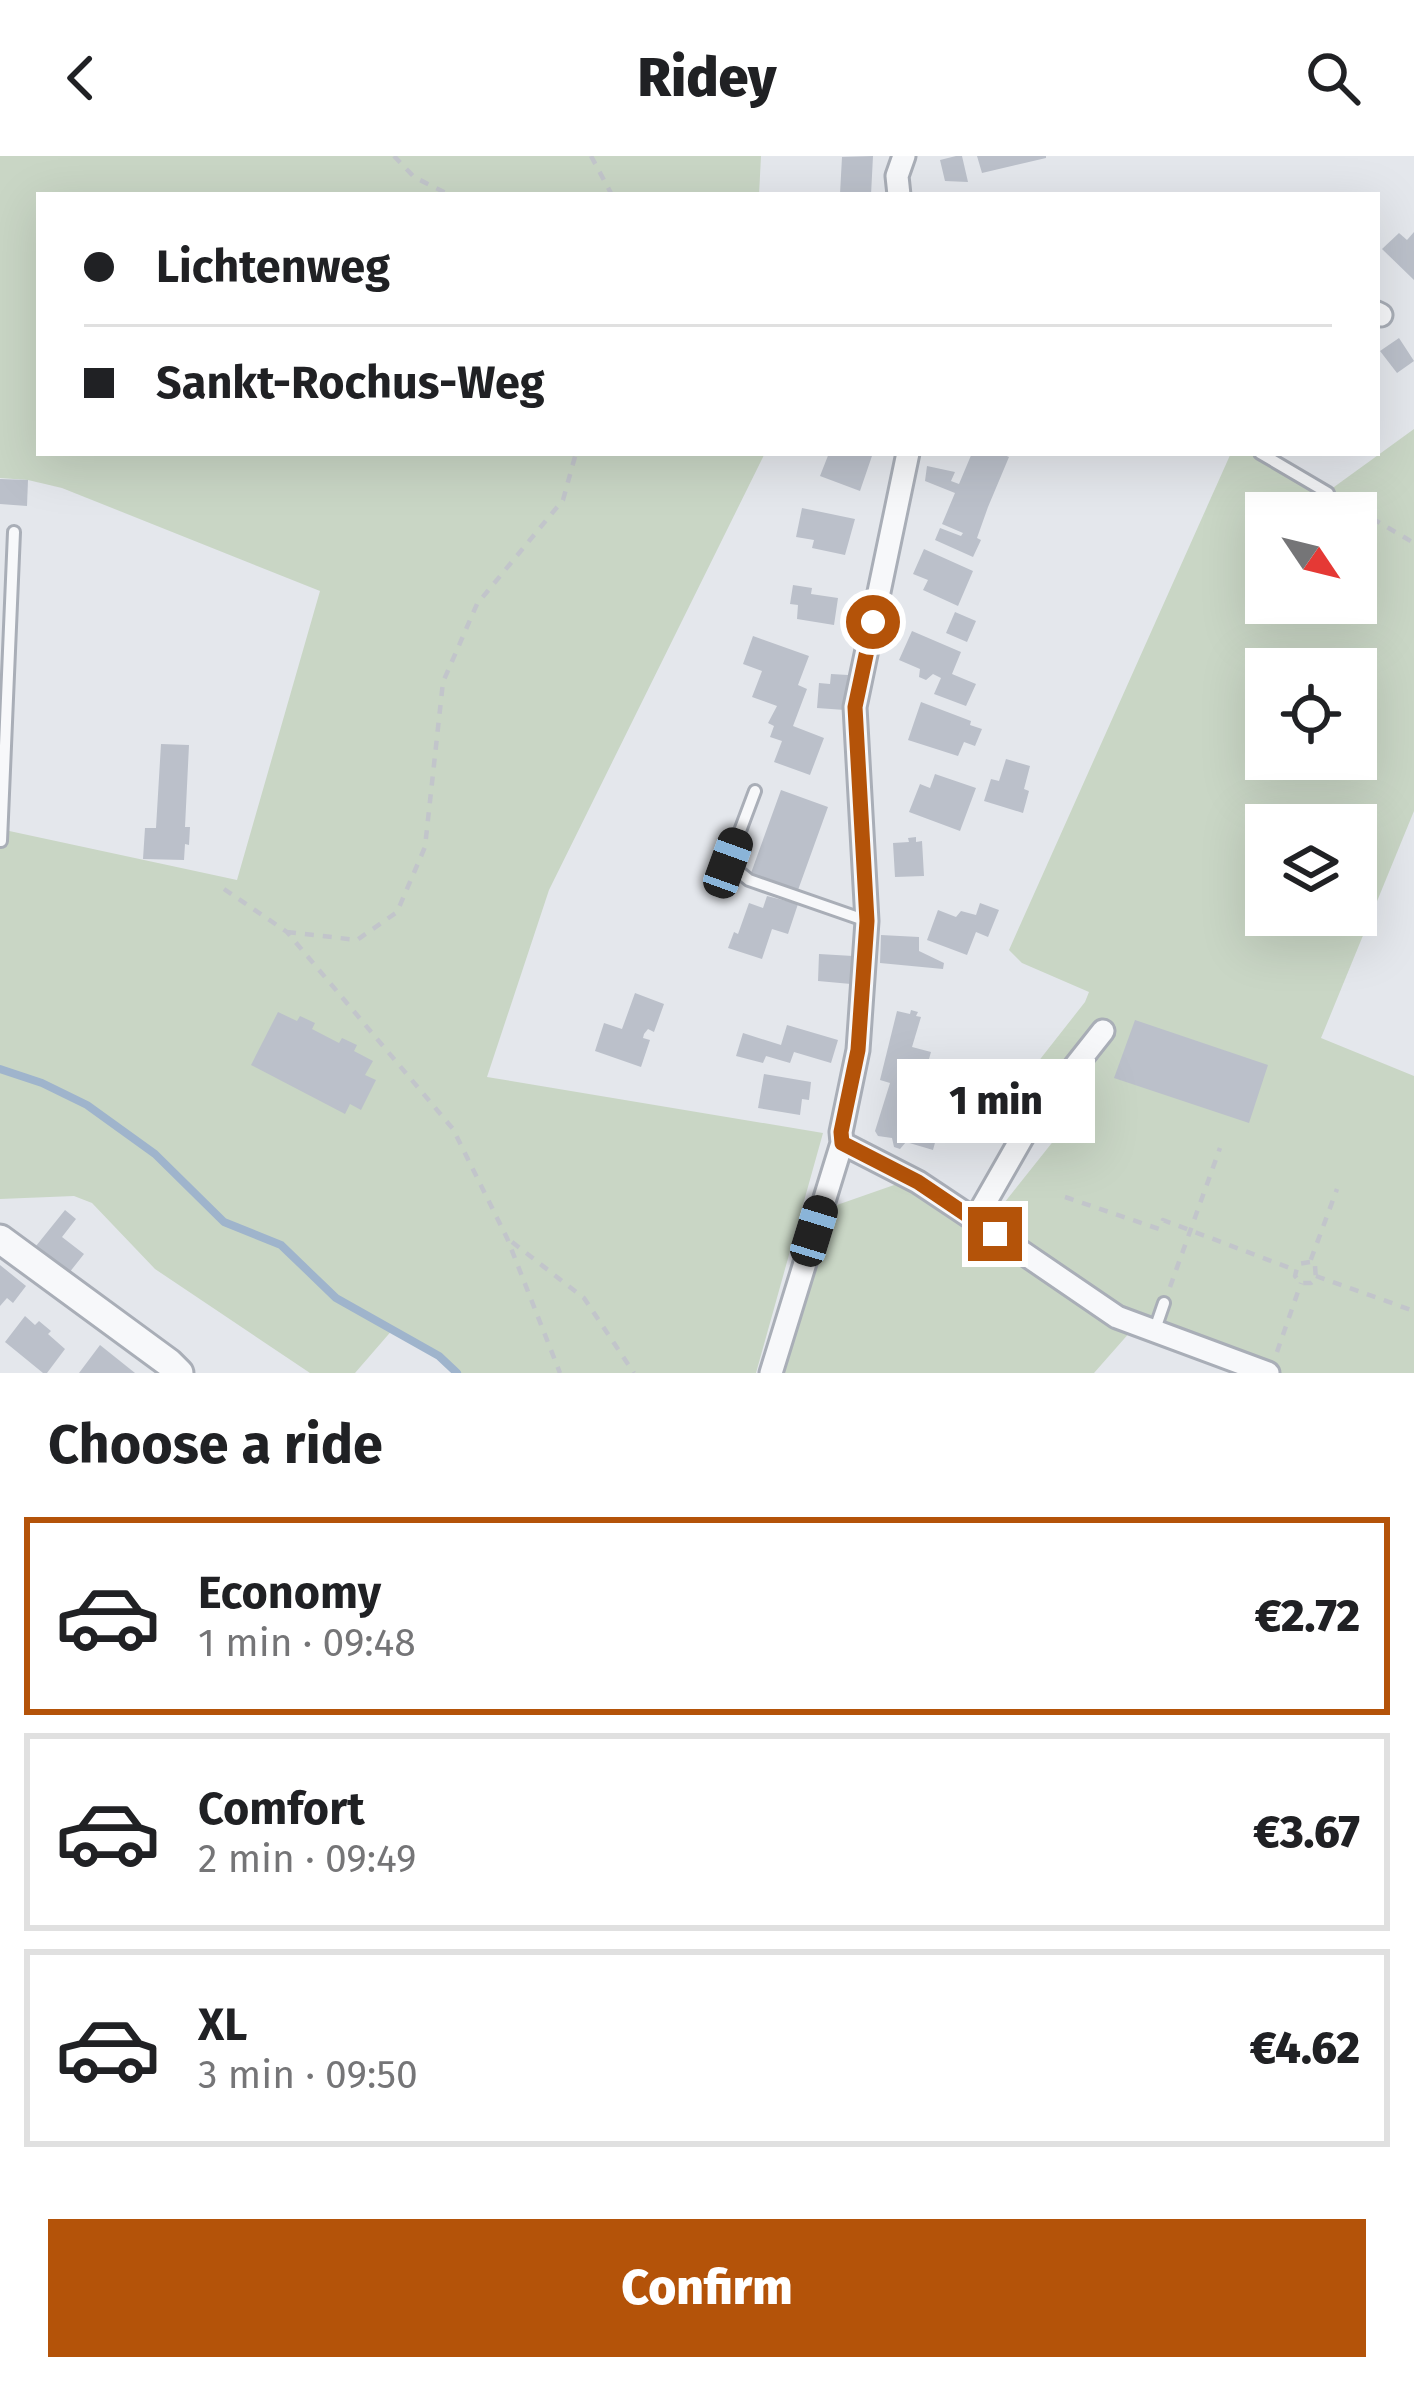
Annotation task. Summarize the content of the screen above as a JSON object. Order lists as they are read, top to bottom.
{
  "north": "bottom right",
  "page": {
    "header": "Ridey",
    "banner": ["Lichtenweg", "Sankt-Rochus-Weg"],
    "bubble": "1 min",
    "heading": "Choose a ride",
    "list": [
      {
        "name": "Economy",
        "note": "1 min · 09:48",
        "value": "€2.72"
      },
      {
        "name": "Comfort",
        "note": "2 min · 09:49",
        "value": "€3.67"
      },
      {
        "name": "XL",
        "note": "3 min · 09:50",
        "value": "€4.62"
      }
    ],
    "buttons": "Confirm"
  }
}
